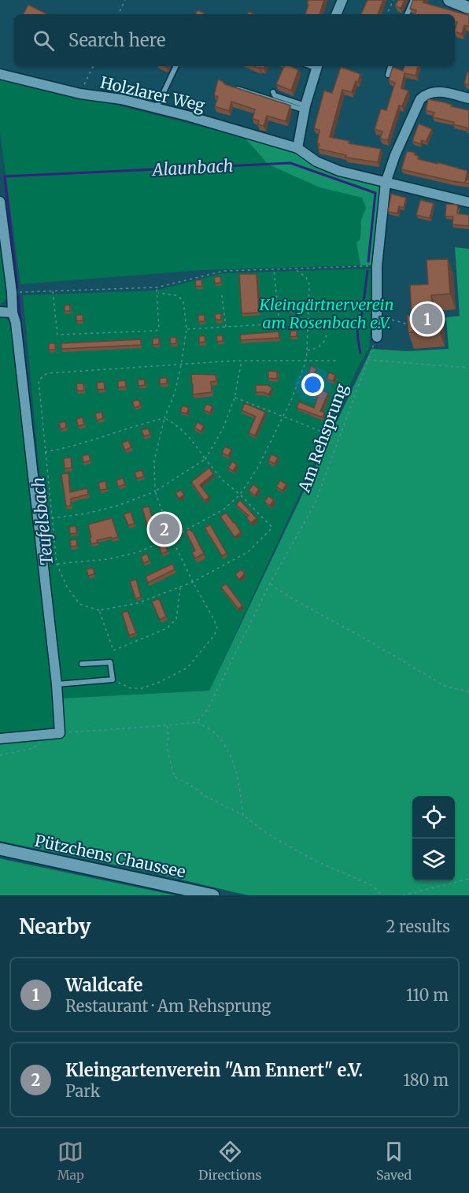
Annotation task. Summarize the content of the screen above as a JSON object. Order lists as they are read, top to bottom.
{
  "streets": {
    "street": ["Holzlarer Weg", "Pützchens Chaussee"],
    "path": ["Am Rehsprung"]
  },
  "water": ["Alaunbach", "Teufelsbach"],
  "parks": ["Kleingärtnerverein am Rosenbach e.V."],
  "page": {
    "search": "Search here",
    "pins": ["1", "2"],
    "heading": ["Nearby", "2 results"],
    "list": [
      {
        "mark": "1",
        "name": "Waldcafe",
        "note": "Restaurant · Am Rehsprung",
        "value": "110 m"
      },
      {
        "mark": "2",
        "name": "Kleingartenverein \"Am Ennert\" e.V.",
        "note": "Park",
        "value": "180 m"
      }
    ],
    "nav": ["Map", "Directions", "Saved"]
  }
}
